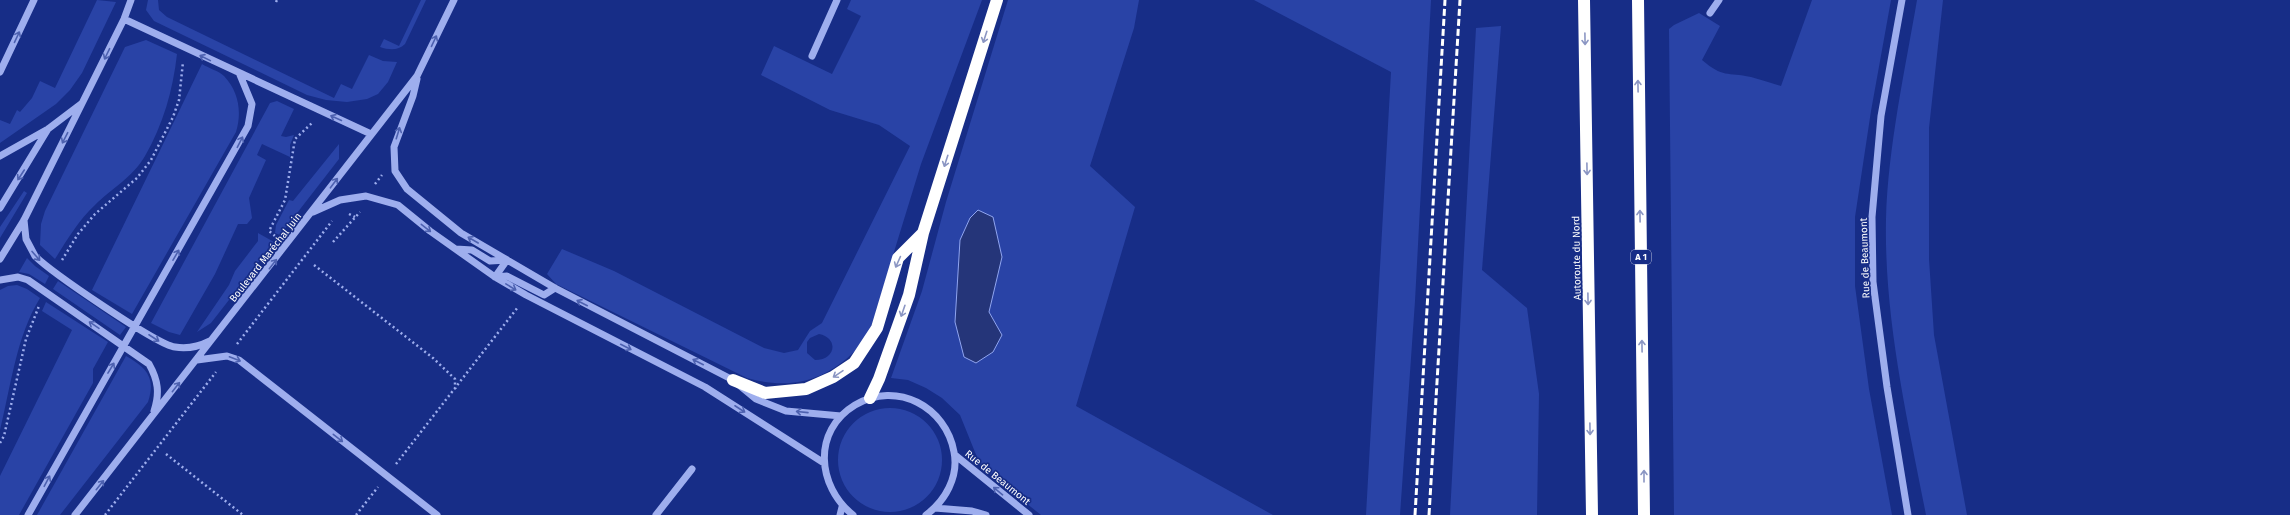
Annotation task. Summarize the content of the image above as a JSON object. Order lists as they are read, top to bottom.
{
  "streets": {
    "highway": ["A 1", "Autoroute du Nord"],
    "street": ["Boulevard Maréchal Juin", "Rue de Beaumont"]
  },
  "one_way": ["Boulevard Maréchal Juin"]
}
